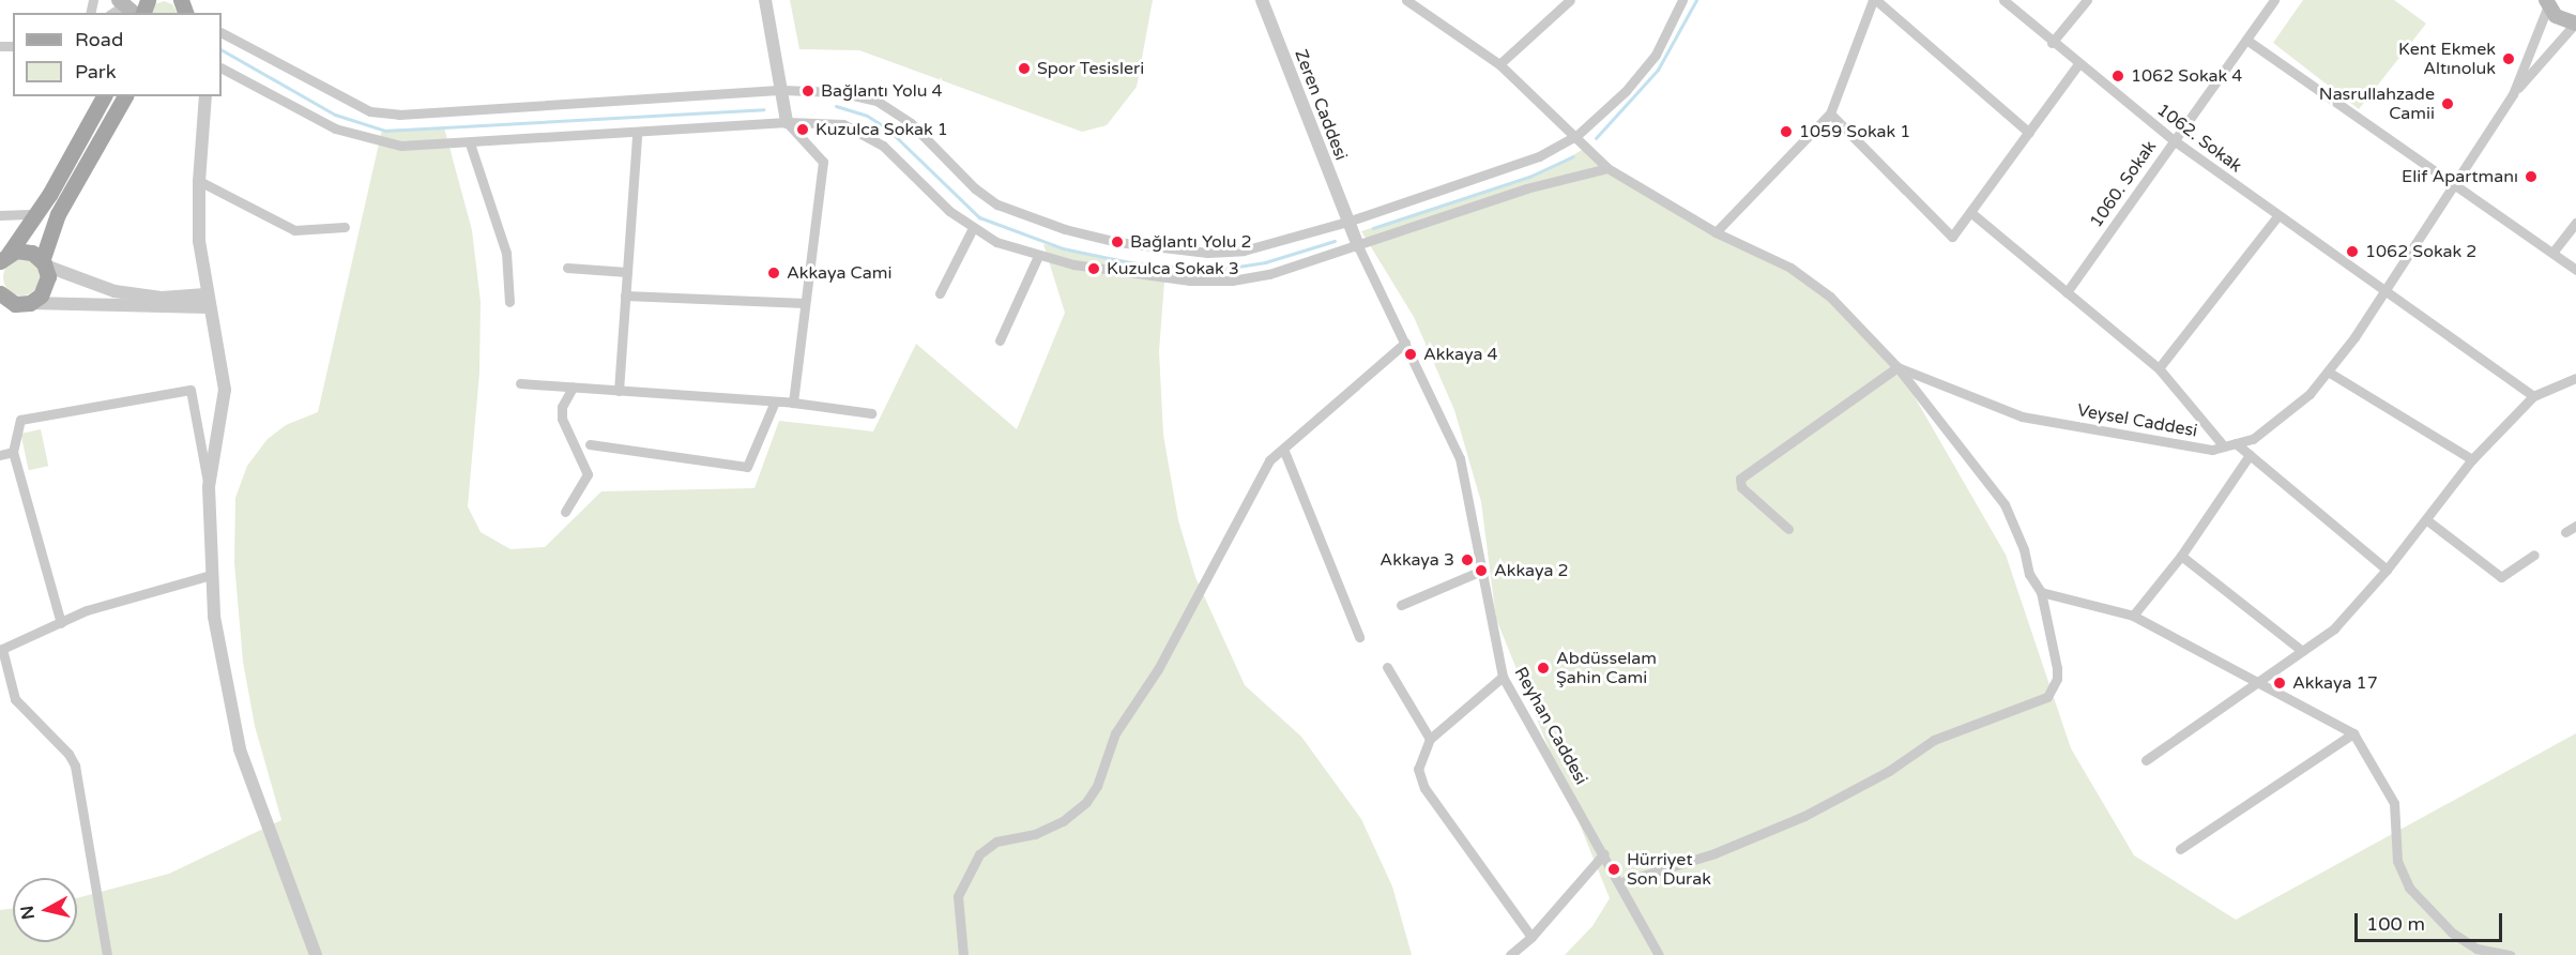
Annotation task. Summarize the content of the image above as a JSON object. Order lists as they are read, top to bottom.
{
  "streets": {
    "street": [
      "Zeren Caddesi",
      "1062. Sokak",
      "1060. Sokak",
      "Veysel Caddesi",
      "Reyhan Caddesi"
    ]
  },
  "crossings": [
    ["Zeren Caddesi", "Reyhan Caddesi"],
    ["1062. Sokak", "1060. Sokak"],
    ["1062. Sokak", "Veysel Caddesi"]
  ],
  "places": [
    "Kent Ekmek Altınoluk",
    "Spor Tesisleri",
    "1062 Sokak 4",
    "Bağlantı Yolu 4",
    "Nasrullahzade Camii",
    "Kuzulca Sokak 1",
    "1059 Sokak 1",
    "Elif Apartmanı",
    "Bağlantı Yolu 2",
    "1062 Sokak 2",
    "Kuzulca Sokak 3",
    "Akkaya Cami",
    "Akkaya 4",
    "Akkaya 3",
    "Akkaya 2",
    "Abdüsselam Şahin Cami",
    "Akkaya 17",
    "Hürriyet Son Durak"
  ],
  "legend": ["Road", "Park"],
  "scale_bar": "100 m",
  "north": "left"
}
